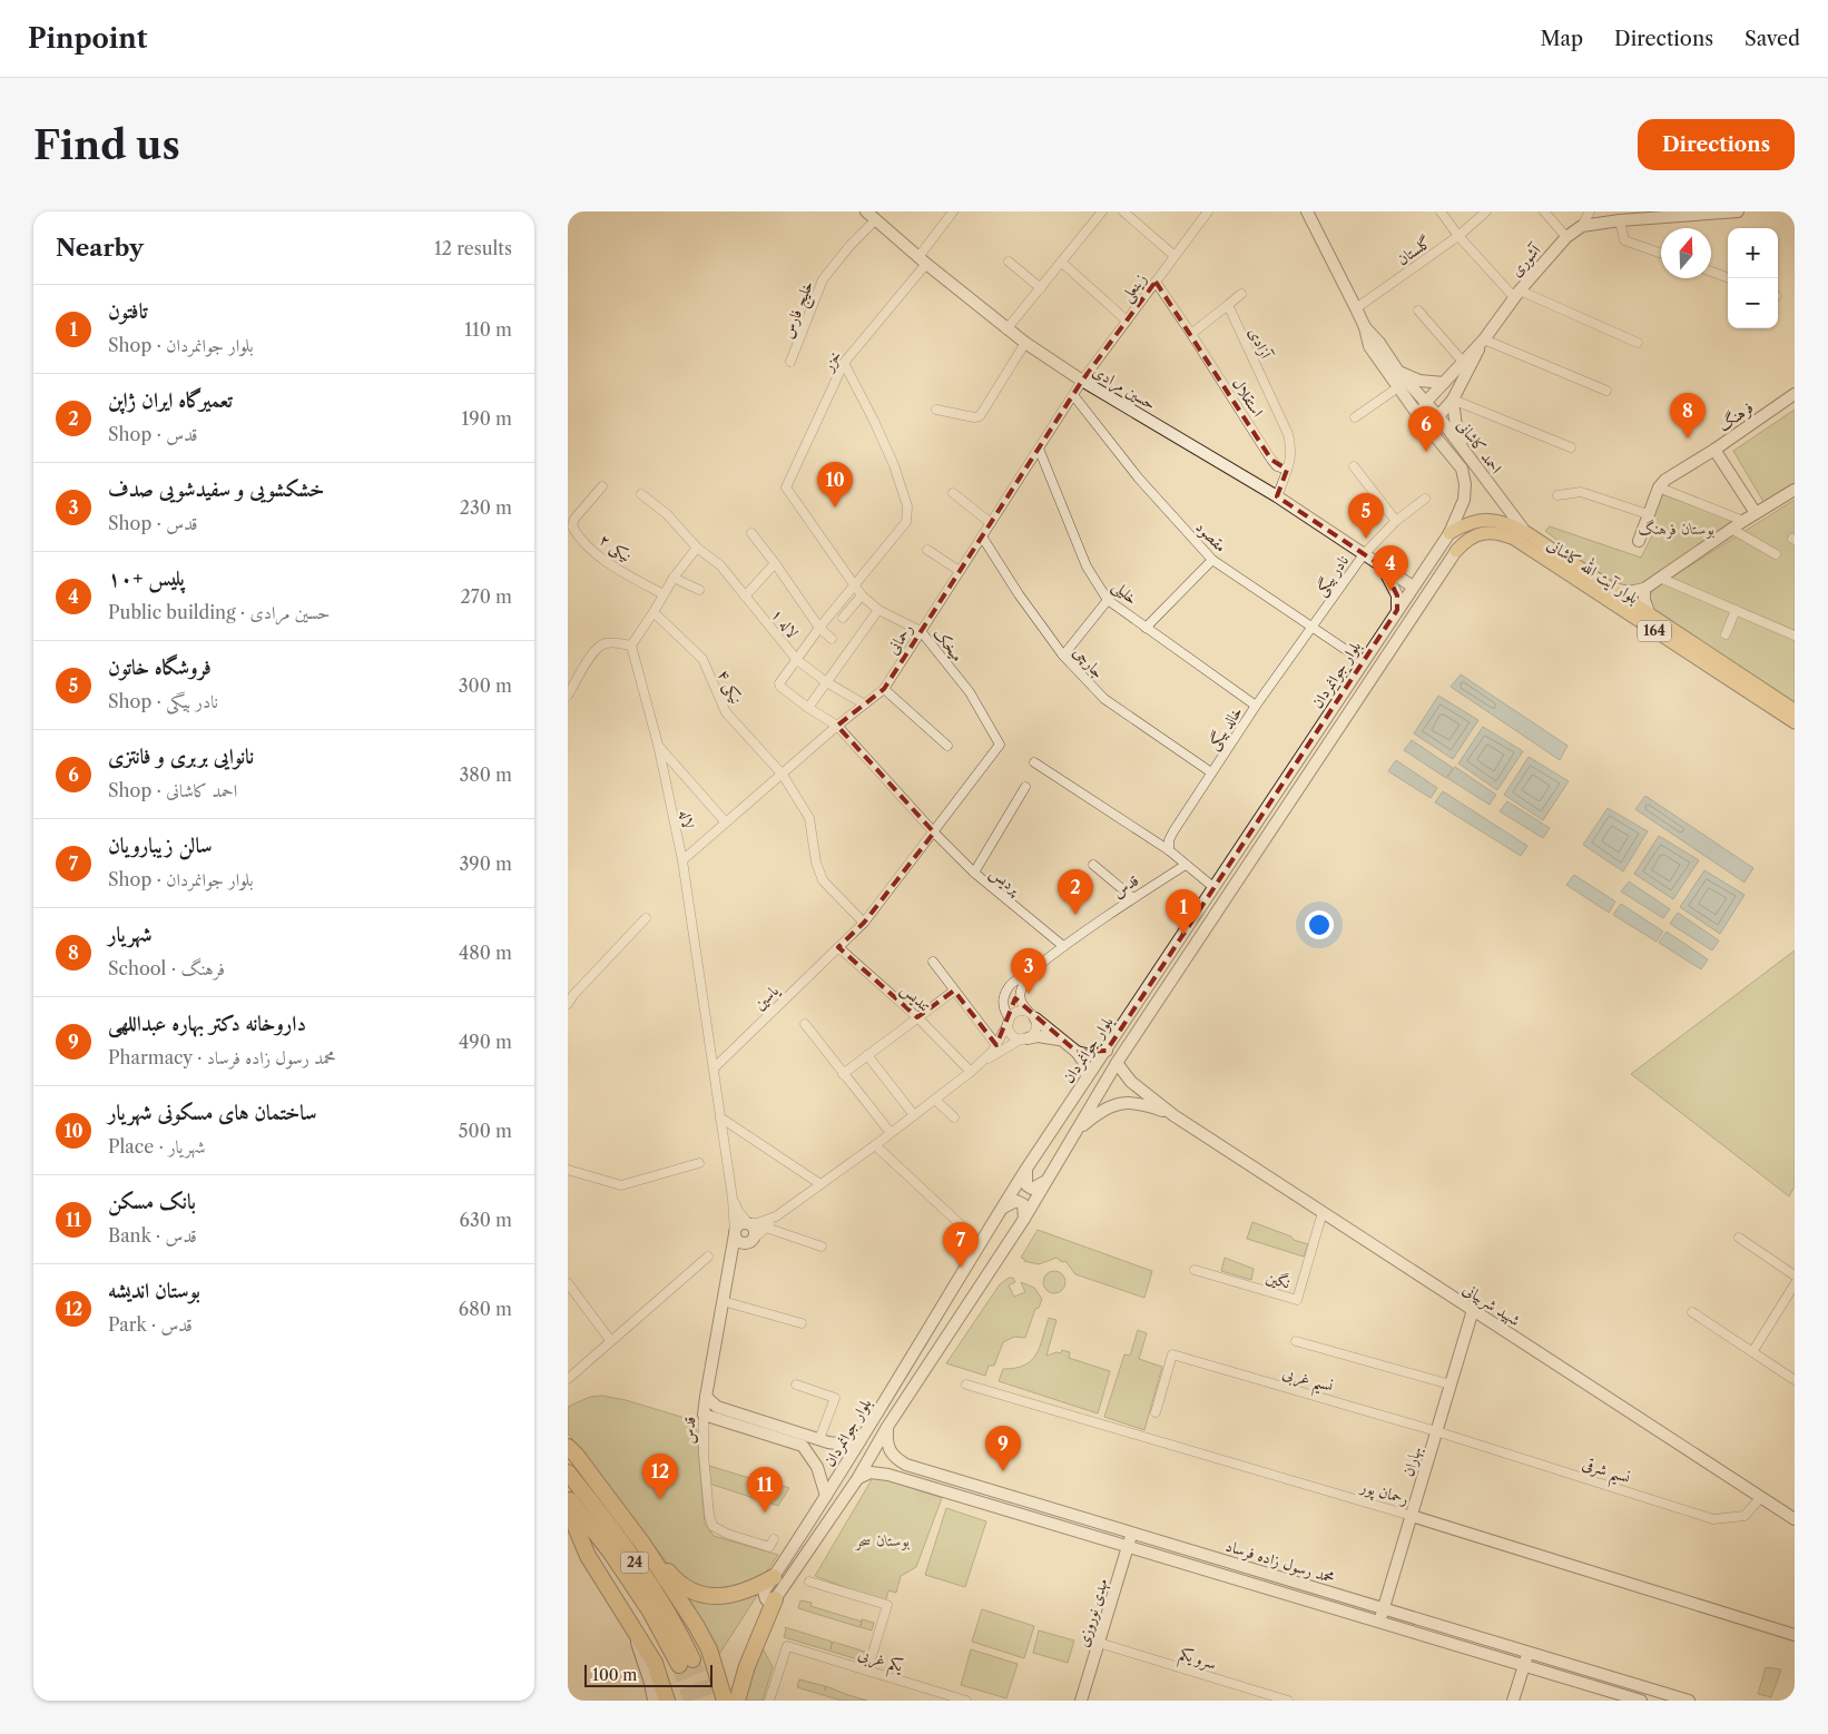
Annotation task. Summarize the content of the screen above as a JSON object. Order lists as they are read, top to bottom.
{
  "streets": {
    "highway": ["24"],
    "main road": ["بلوار آیت الله کاشانی", "164"],
    "street": [
      "گلستان",
      "آشوری",
      "زینعلی",
      "خلیج فارس",
      "آزادی",
      "خزر",
      "حسین مرادی",
      "استقلال",
      "فرهنگ",
      "احمد کاشانی",
      "مقصود",
      "نیکی ۲",
      "نادر بیگی",
      "خلیلی",
      "لاله ۱",
      "رحمانی",
      "میخک",
      "جارچی",
      "بلوار جوانمردان",
      "نیکی ۴",
      "خالد بیگی",
      "لاله",
      "پردیس",
      "قدس",
      "یاسین",
      "تندیس",
      "نگین",
      "شهید شربیانی",
      "نسیم غربی",
      "بهاران",
      "نسیم شرقی",
      "رحمان پور",
      "محمد رسول زاده فرساد",
      "مهدی نوروزی",
      "سرو یکم",
      "یکم غربی"
    ]
  },
  "crossings": [
    ["گلستان", "احمد کاشانی"],
    ["زینعلی", "حسین مرادی"],
    ["زینعلی", "رحمانی"],
    ["خلیج فارس", "حسین مرادی"],
    ["آزادی", "حسین مرادی"],
    ["آزادی", "استقلال"],
    ["خزر", "حسین مرادی"],
    ["خزر", "میخک"],
    ["حسین مرادی", "نادر بیگی"],
    ["حسین مرادی", "رحمانی"],
    ["حسین مرادی", "بلوار جوانمردان"],
    ["احمد کاشانی", "بلوار آیت الله کاشانی"],
    ["احمد کاشانی", "بلوار جوانمردان"],
    ["مقصود", "نادر بیگی"],
    ["مقصود", "رحمانی"],
    ["مقصود", "بلوار جوانمردان"],
    ["مقصود", "خالد بیگی"],
    ["بلوار آیت الله کاشانی", "بلوار جوانمردان"],
    ["نادر بیگی", "خالد بیگی"],
    ["خلیلی", "رحمانی"],
    ["خلیلی", "خالد بیگی"],
    ["لاله ۱", "رحمانی"],
    ["لاله ۱", "پردیس"],
    ["رحمانی", "میخک"],
    ["رحمانی", "جارچی"],
    ["رحمانی", "نیکی ۴"],
    ["رحمانی", "لاله"],
    ["رحمانی", "پردیس"],
    ["میخک", "یاسین"],
    ["جارچی", "خالد بیگی"],
    ["بلوار جوانمردان", "شهید شربیانی"],
    ["بلوار جوانمردان", "محمد رسول زاده فرساد"],
    ["نیکی ۴", "یاسین"],
    ["لاله", "قدس"],
    ["لاله", "یاسین"],
    ["پردیس", "قدس"],
    ["پردیس", "یاسین"],
    ["یاسین", "تندیس"],
    ["نگین", "شهید شربیانی"],
    ["شهید شربیانی", "بهاران"],
    ["شهید شربیانی", "نسیم شرقی"],
    ["نسیم غربی", "بهاران"],
    ["نسیم غربی", "نسیم شرقی"],
    ["بهاران", "نسیم شرقی"],
    ["بهاران", "رحمان پور"],
    ["بهاران", "محمد رسول زاده فرساد"],
    ["محمد رسول زاده فرساد", "مهدی نوروزی"],
    ["مهدی نوروزی", "سرو یکم"]
  ],
  "parks": ["بوستان فرهنگ", "بوستان سحر"],
  "scale_bar": "100 m",
  "north": "top",
  "page": {
    "header": "Pinpoint",
    "nav": ["Map", "Directions", "Saved"],
    "buttons": "Directions",
    "title": "Find us",
    "heading": ["Nearby", "12 results"],
    "map_buttons": ["+", "−"],
    "list": [
      {
        "mark": "1",
        "name": "تافتون",
        "note": "Shop · بلوار جوانمردان",
        "value": "110 m"
      },
      {
        "mark": "2",
        "name": "تعمیرگاه ایران ژاپن",
        "note": "Shop · قدس",
        "value": "190 m"
      },
      {
        "mark": "3",
        "name": "خشکشویی و سفیدشویی صدف",
        "note": "Shop · قدس",
        "value": "230 m"
      },
      {
        "mark": "4",
        "name": "پلیس +۱۰",
        "note": "Public building · حسین مرادی",
        "value": "270 m"
      },
      {
        "mark": "5",
        "name": "فروشگاه خاتون",
        "note": "Shop · نادر بیگی",
        "value": "300 m"
      },
      {
        "mark": "6",
        "name": "نانوایی بربری و فانتزی",
        "note": "Shop · احمد کاشانی",
        "value": "380 m"
      },
      {
        "mark": "7",
        "name": "سالن زیبارویان",
        "note": "Shop · بلوار جوانمردان",
        "value": "390 m"
      },
      {
        "mark": "8",
        "name": "شهریار",
        "note": "School · فرهنگ",
        "value": "480 m"
      },
      {
        "mark": "9",
        "name": "داروخانه دکتر بهاره عبداللهی",
        "note": "Pharmacy · محمد رسول زاده فرساد",
        "value": "490 m"
      },
      {
        "mark": "10",
        "name": "ساختمان های مسکونی شهریار",
        "note": "Place · شهریار",
        "value": "500 m"
      },
      {
        "mark": "11",
        "name": "بانک مسکن",
        "note": "Bank · قدس",
        "value": "630 m"
      },
      {
        "mark": "12",
        "name": "بوستان اندیشه",
        "note": "Park · قدس",
        "value": "680 m"
      }
    ],
    "pins": [
      "8",
      "6",
      "10",
      "5",
      "4",
      "2",
      "1",
      "3",
      "7",
      "9",
      "12",
      "11"
    ],
    "scale": "100 m"
  }
}
